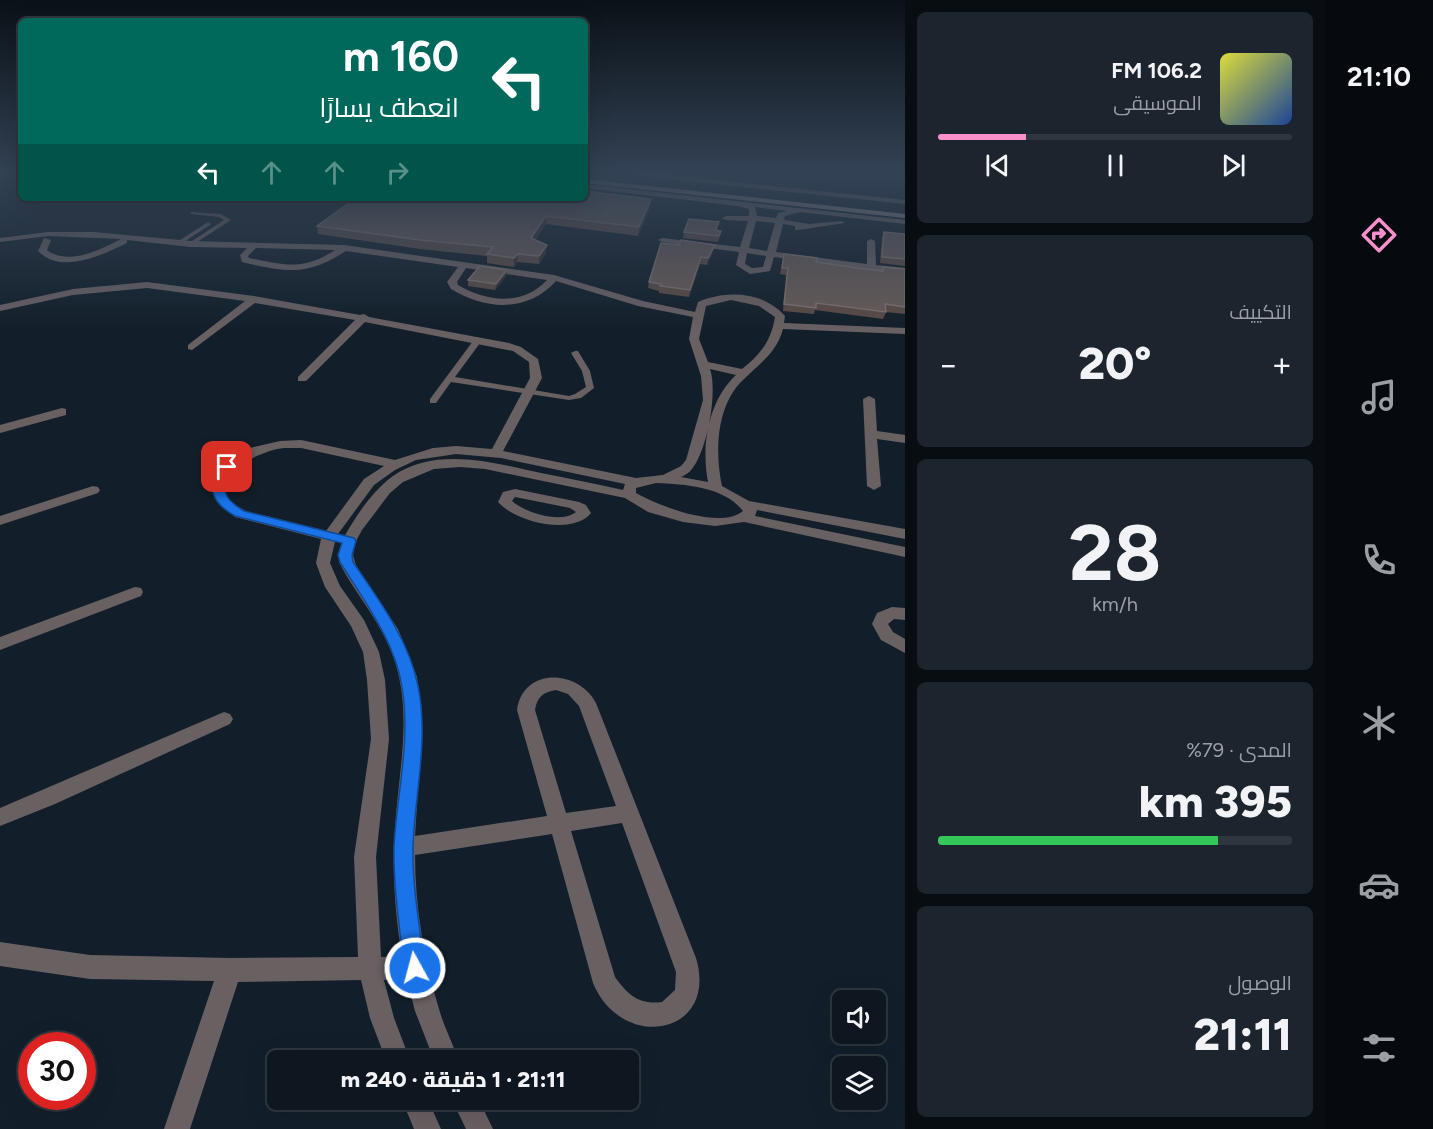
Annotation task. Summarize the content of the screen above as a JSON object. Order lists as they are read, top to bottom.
{
  "page": {
    "tabs": "21:10",
    "turn": ["160 m", "انعطف يسارًا"],
    "song": ["106.2 FM", "الموسيقى"],
    "tile": [
      "التكييف",
      ["28", "km/h"],
      ["المدى · 79%", "395 km"],
      ["الوصول", "21:11"]
    ],
    "heat": ["−", "20°", "+"],
    "limit": "30",
    "trip": "21:11 · 1 دقيقة · 240 m"
  }
}
